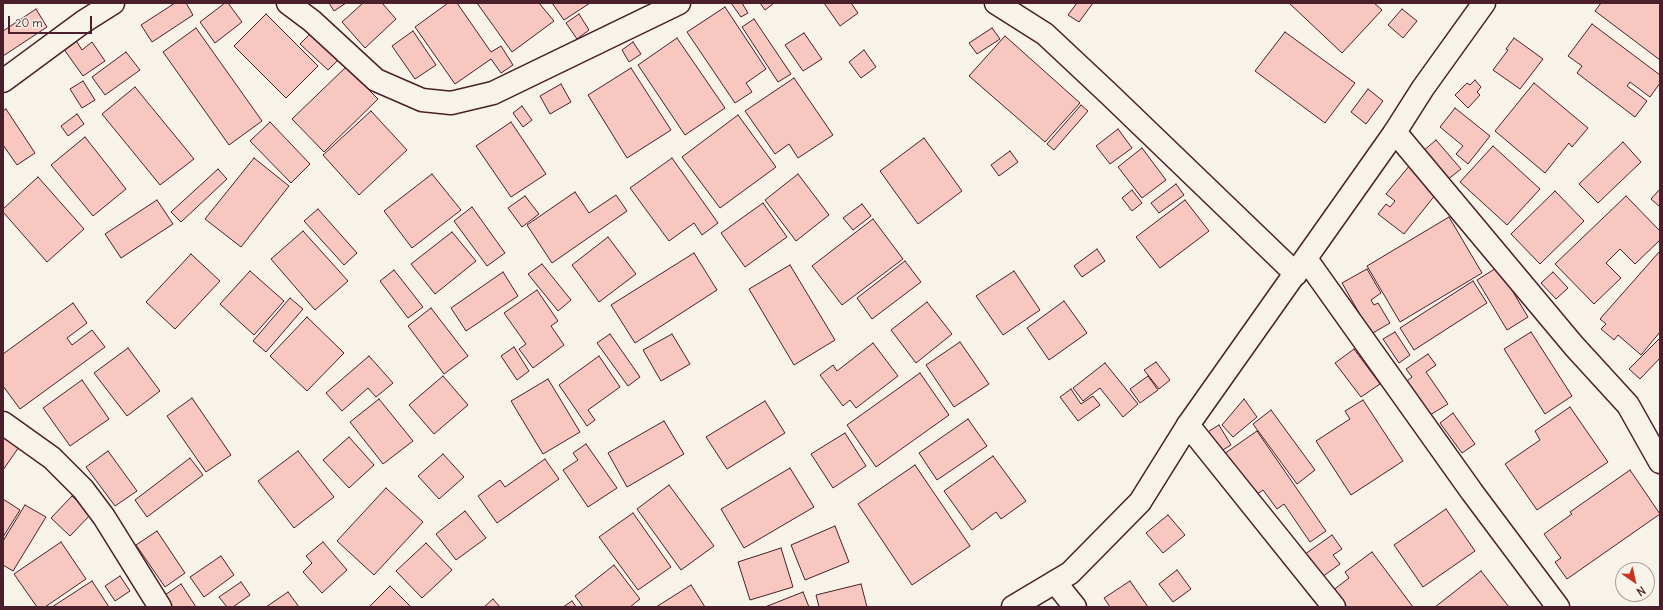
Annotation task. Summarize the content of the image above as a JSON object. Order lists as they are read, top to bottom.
{
  "scale_bar": "20 m",
  "north": "bottom right"
}
